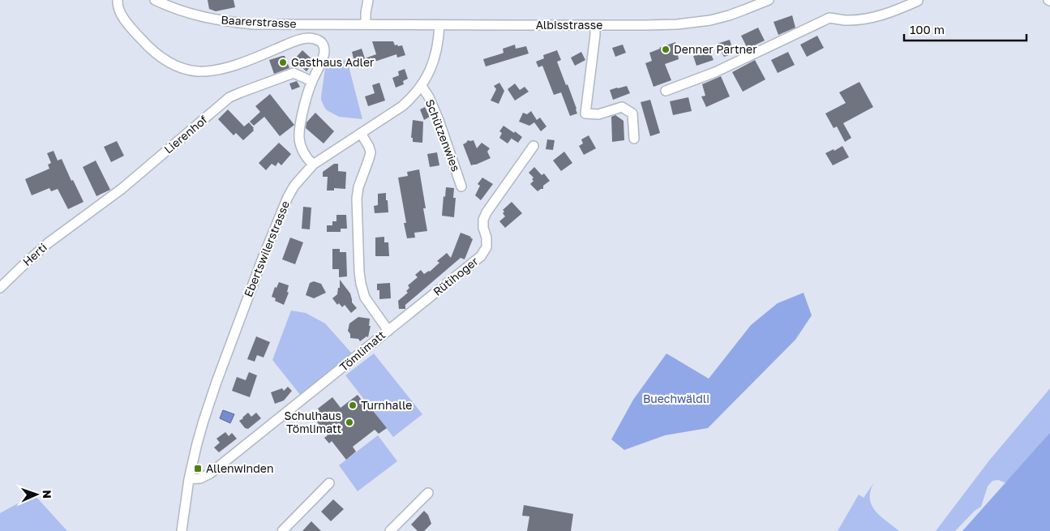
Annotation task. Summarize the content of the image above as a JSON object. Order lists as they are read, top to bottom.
{
  "streets": {
    "street": [
      "Baarerstrasse",
      "Albisstrasse",
      "Lierenhof",
      "Schützenwies",
      "Ebertswilerstrasse",
      "Herti",
      "Rütihoger",
      "Tömlimatt"
    ]
  },
  "crossings": [
    ["Baarerstrasse", "Albisstrasse"],
    ["Albisstrasse", "Ebertswilerstrasse"],
    ["Lierenhof", "Herti"],
    ["Schützenwies", "Ebertswilerstrasse"],
    ["Ebertswilerstrasse", "Tömlimatt"],
    ["Rütihoger", "Tömlimatt"]
  ],
  "parks": ["Buechwäldli"],
  "places": {
    "other": [
      "Denner Partner",
      "Gasthaus Adler",
      "Turnhalle",
      "Schulhaus Tömlimatt"
    ],
    "transit": ["Allenwinden"]
  },
  "scale_bar": "100 m",
  "north": "right"
}
